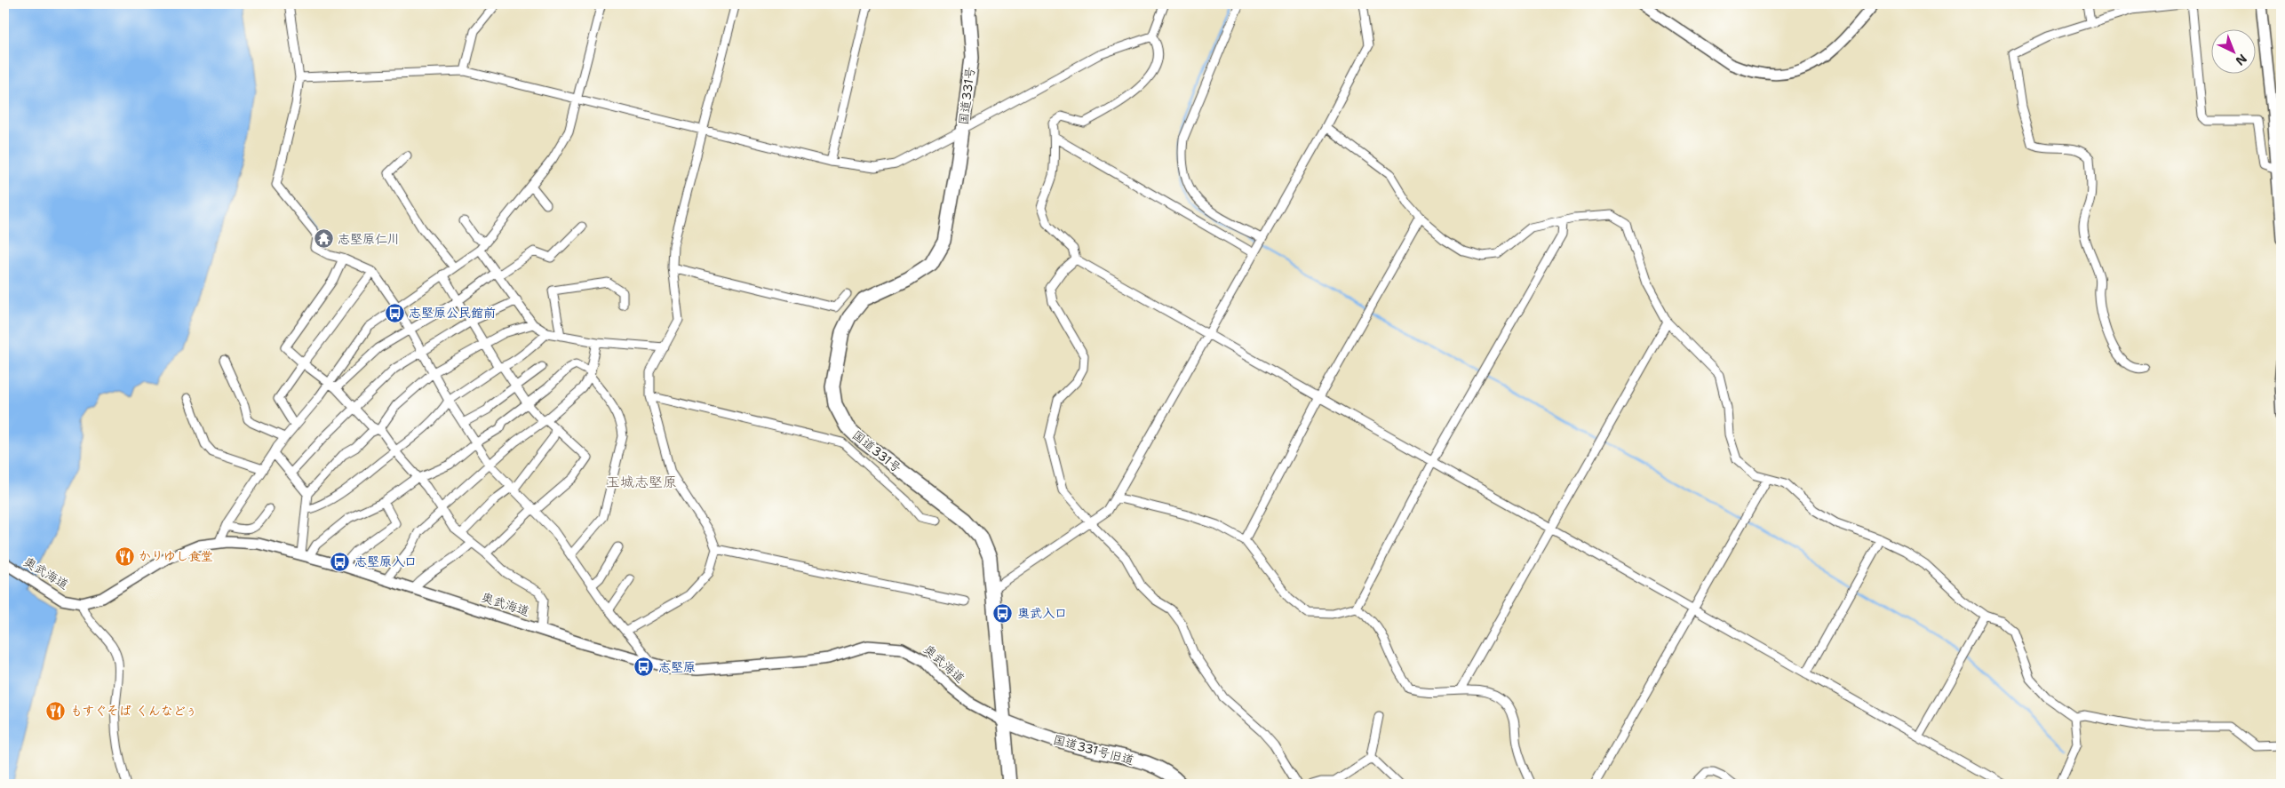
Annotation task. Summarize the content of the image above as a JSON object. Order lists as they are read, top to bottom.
{
  "streets": {
    "highway": ["国道331号", "国道331号旧道"],
    "street": ["奥武海道"]
  },
  "crossings": [
    ["国道331号", "奥武海道"],
    ["国道331号", "国道331号旧道"],
    ["奥武海道", "国道331号旧道"]
  ],
  "districts": ["玉城志堅原"],
  "places": {
    "temple": ["志堅原仁川"],
    "bus stop": [
      "志堅原公民館前",
      "志堅原入口",
      "奥武入口",
      "志堅原"
    ],
    "restaurant": ["かりゆし食堂", "もすぐそば くんなどぅ"]
  },
  "north": "bottom right"
}
